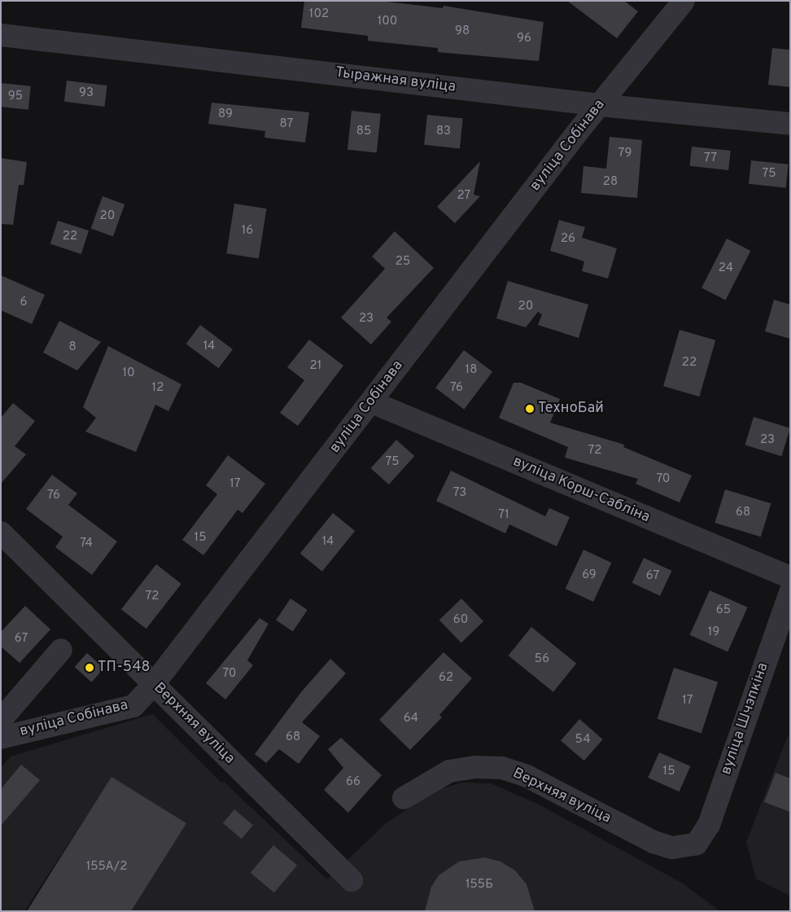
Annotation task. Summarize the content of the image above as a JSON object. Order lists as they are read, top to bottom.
{
  "streets": {
    "street": [
      "Тыражная вуліца",
      "вуліца Собінава",
      "вуліца Корш-Сабліна",
      "вуліца Шчэпкіна",
      "Верхняя вуліца"
    ]
  },
  "crossings": [
    ["Тыражная вуліца", "вуліца Собінава"],
    ["вуліца Собінава", "вуліца Корш-Сабліна"],
    ["вуліца Собінава", "Верхняя вуліца"],
    ["вуліца Шчэпкіна", "Верхняя вуліца"]
  ],
  "places": ["ТехноБай", "ТП-548"],
  "house_numbers": [
    "102",
    "100",
    "98",
    "96",
    "93",
    "95",
    "89",
    "87",
    "85",
    "83",
    "79",
    "77",
    "75",
    "28",
    "27",
    "20",
    "16",
    "22",
    "26",
    "25",
    "24",
    "6",
    "20",
    "23",
    "14",
    "8",
    "22",
    "21",
    "18",
    "10",
    "12",
    "76",
    "23",
    "72",
    "75",
    "70",
    "17",
    "73",
    "76",
    "68",
    "71",
    "15",
    "14",
    "74",
    "69",
    "67",
    "72",
    "65",
    "60",
    "19",
    "67",
    "56",
    "70",
    "62",
    "17",
    "64",
    "68",
    "54",
    "15",
    "66",
    "155А/2",
    "155Б"
  ]
}
